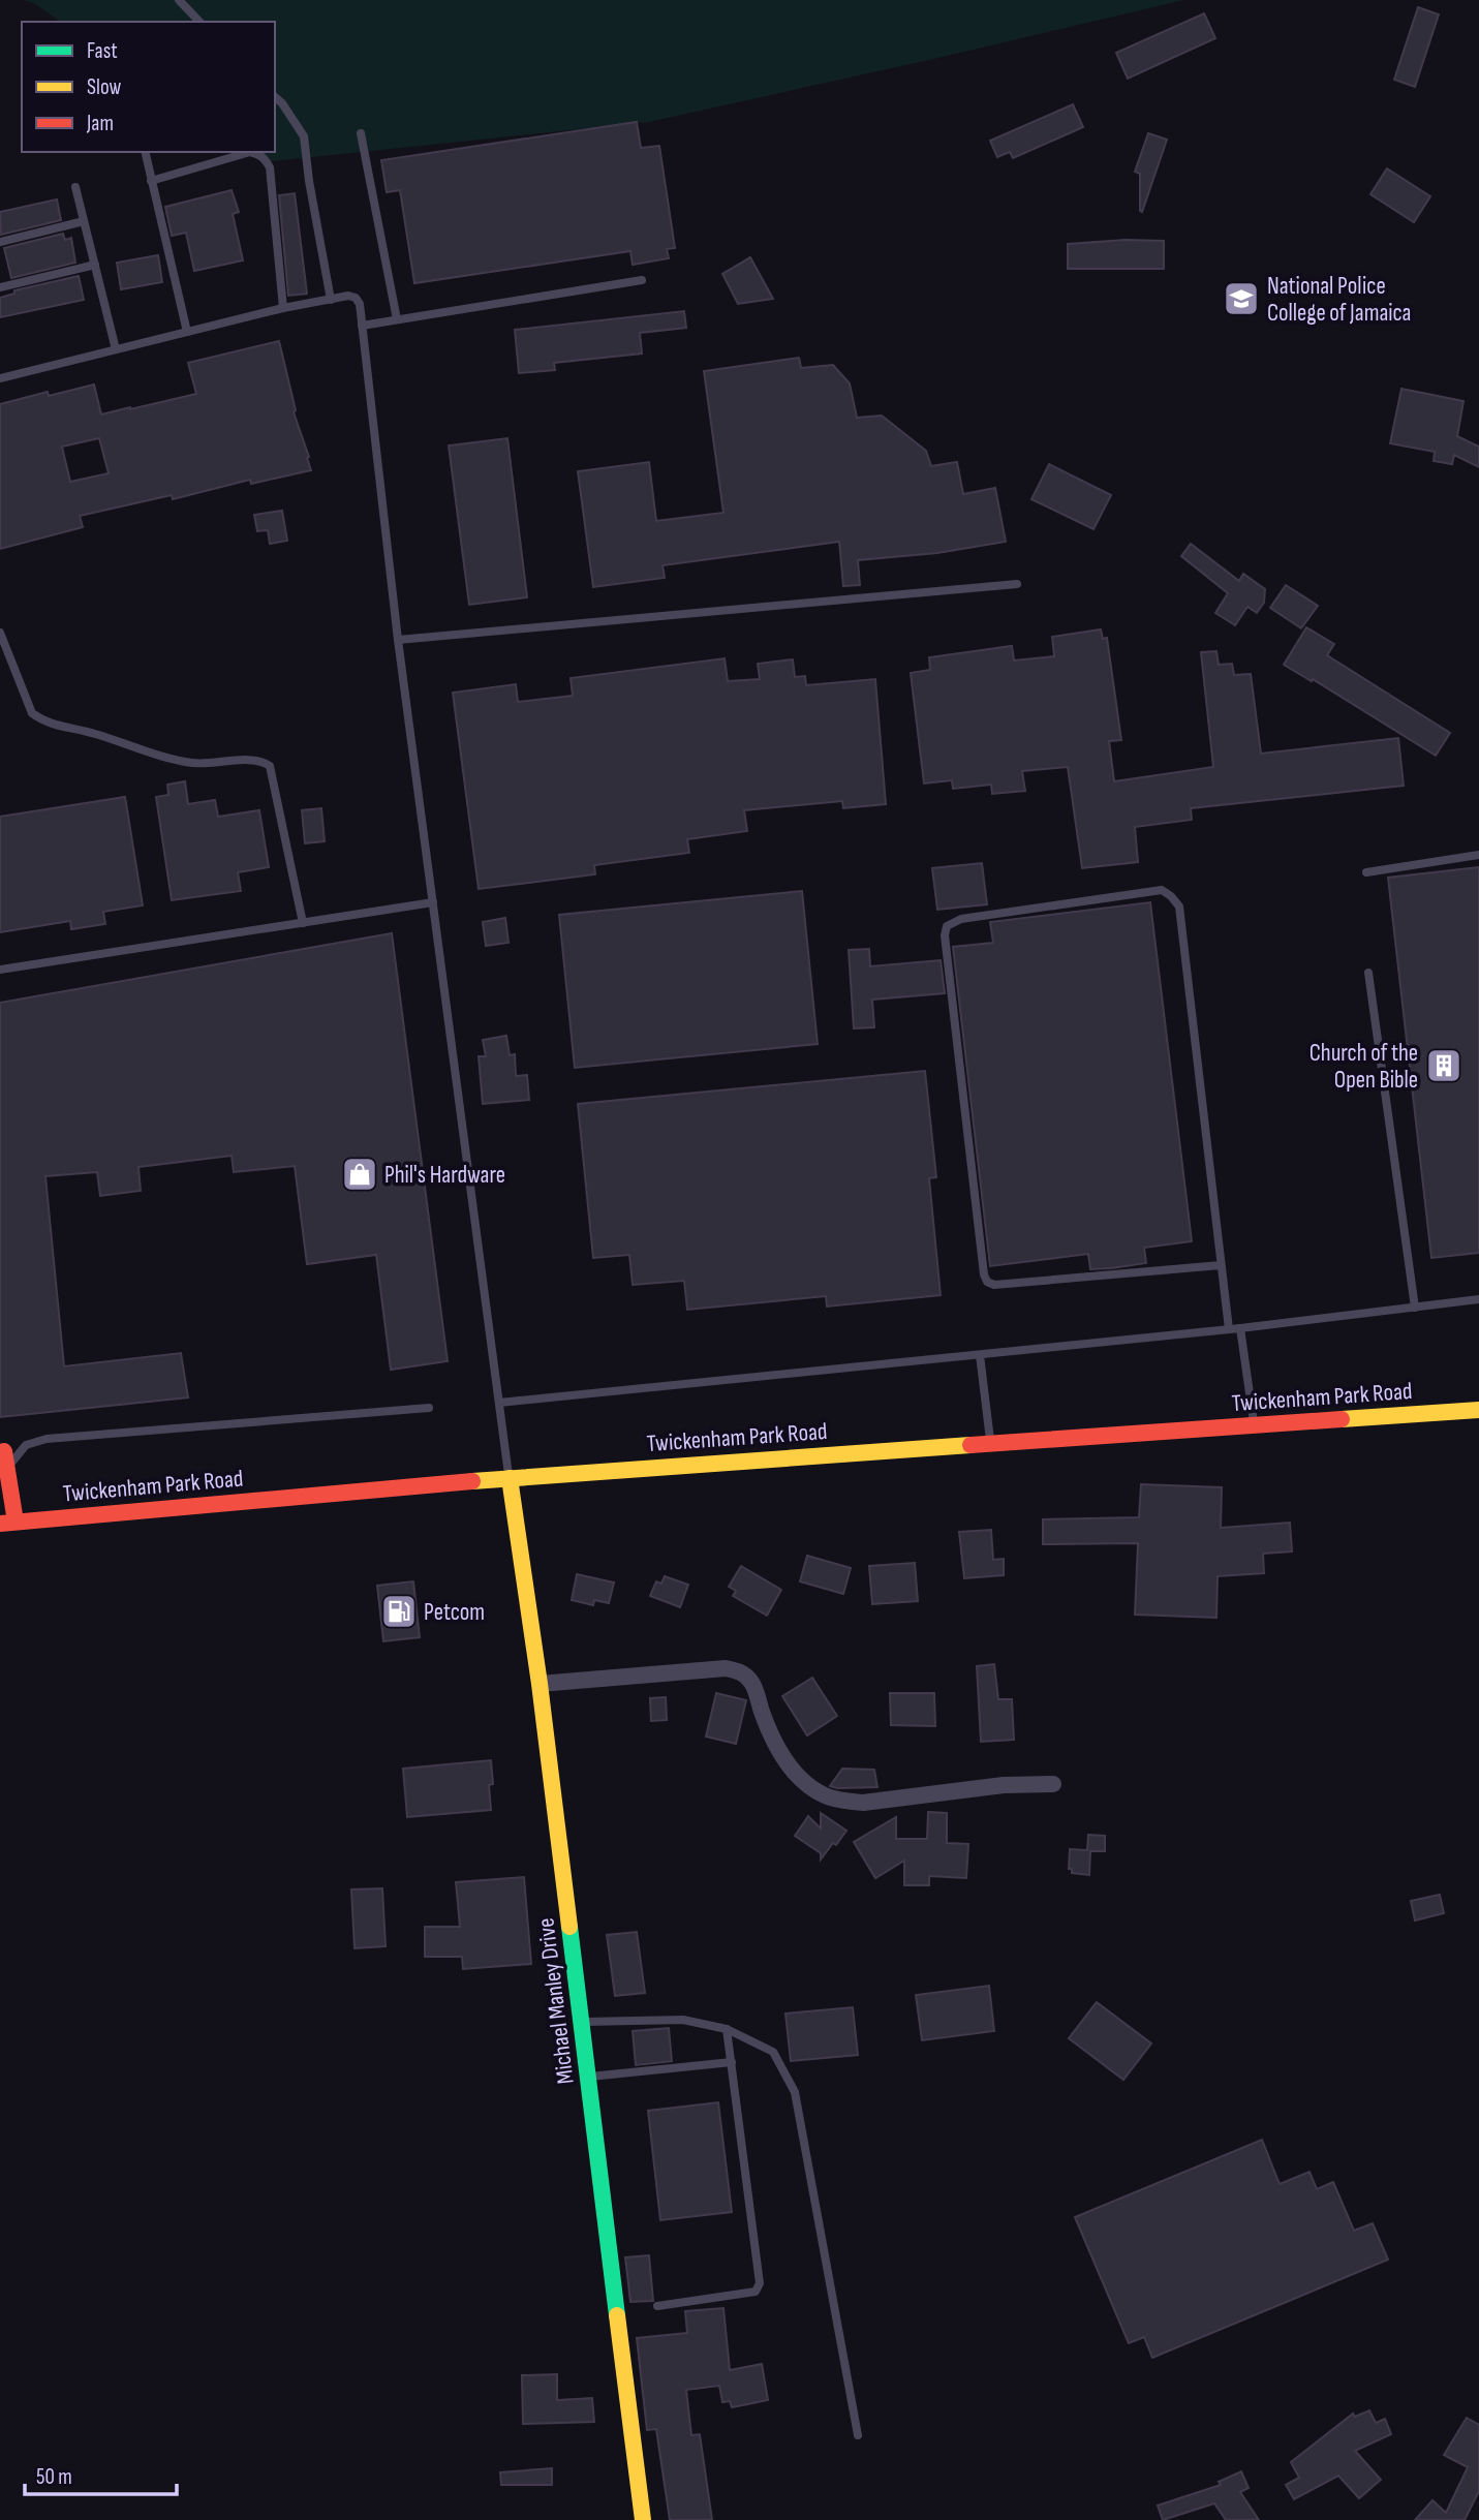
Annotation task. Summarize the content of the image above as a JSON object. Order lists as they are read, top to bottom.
{
  "streets": {
    "main road": ["Twickenham Park Road", "Michael Manley Drive"]
  },
  "crossings": [
    ["Twickenham Park Road", "Michael Manley Drive"]
  ],
  "places": {
    "school or university": ["National Police College of Jamaica"],
    "building": ["Church of the Open Bible"],
    "shop": ["Phil's Hardware"],
    "fuel station": ["Petcom"]
  },
  "legend": ["Fast", "Slow", "Jam"],
  "scale_bar": "50 m"
}
